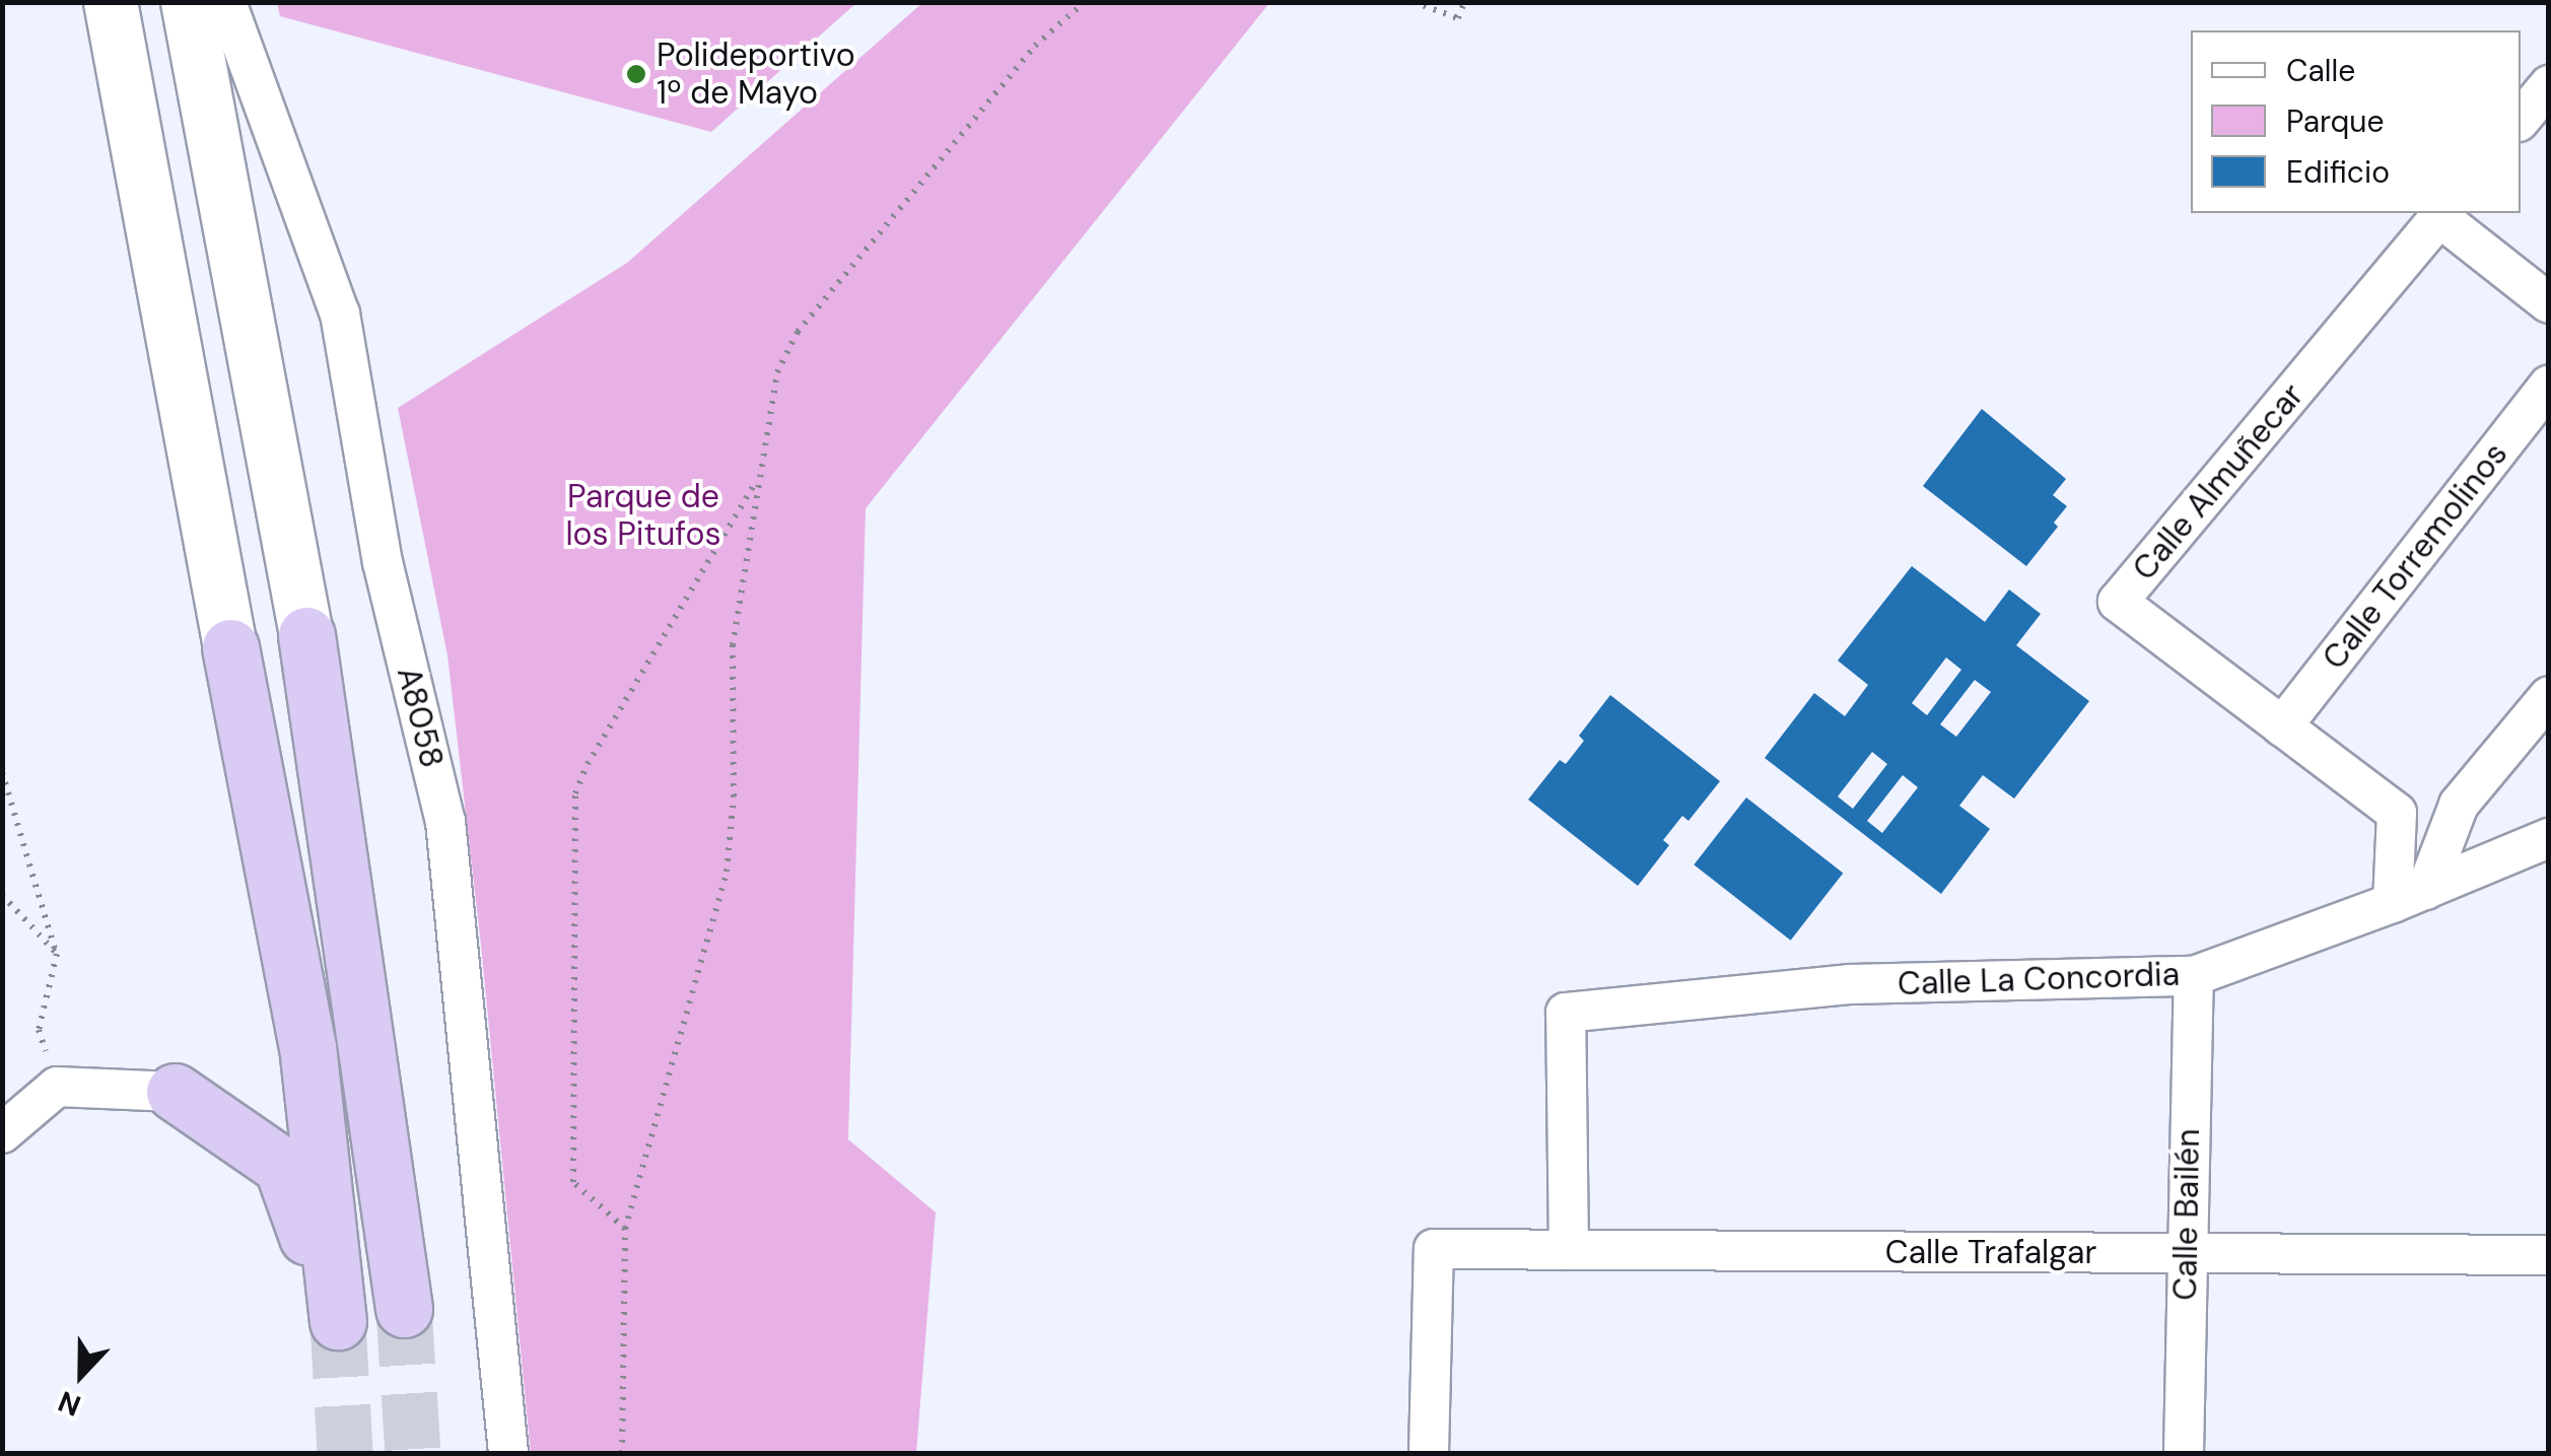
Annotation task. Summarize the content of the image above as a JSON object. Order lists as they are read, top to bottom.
{
  "streets": {
    "street": [
      "Calle Almuñecar",
      "Calle Torremolinos",
      "A8058",
      "Calle La Concordia",
      "Calle Bailén",
      "Calle Trafalgar"
    ]
  },
  "crossings": [
    ["Calle Almuñecar", "Calle Torremolinos"],
    ["Calle Almuñecar", "Calle La Concordia"],
    ["Calle La Concordia", "Calle Bailén"],
    ["Calle La Concordia", "Calle Trafalgar"],
    ["Calle Bailén", "Calle Trafalgar"]
  ],
  "parks": ["Parque de los Pitufos"],
  "places": ["Polideportivo 1º de Mayo"],
  "legend": ["Calle", "Parque", "Edificio"],
  "north": "bottom"
}
